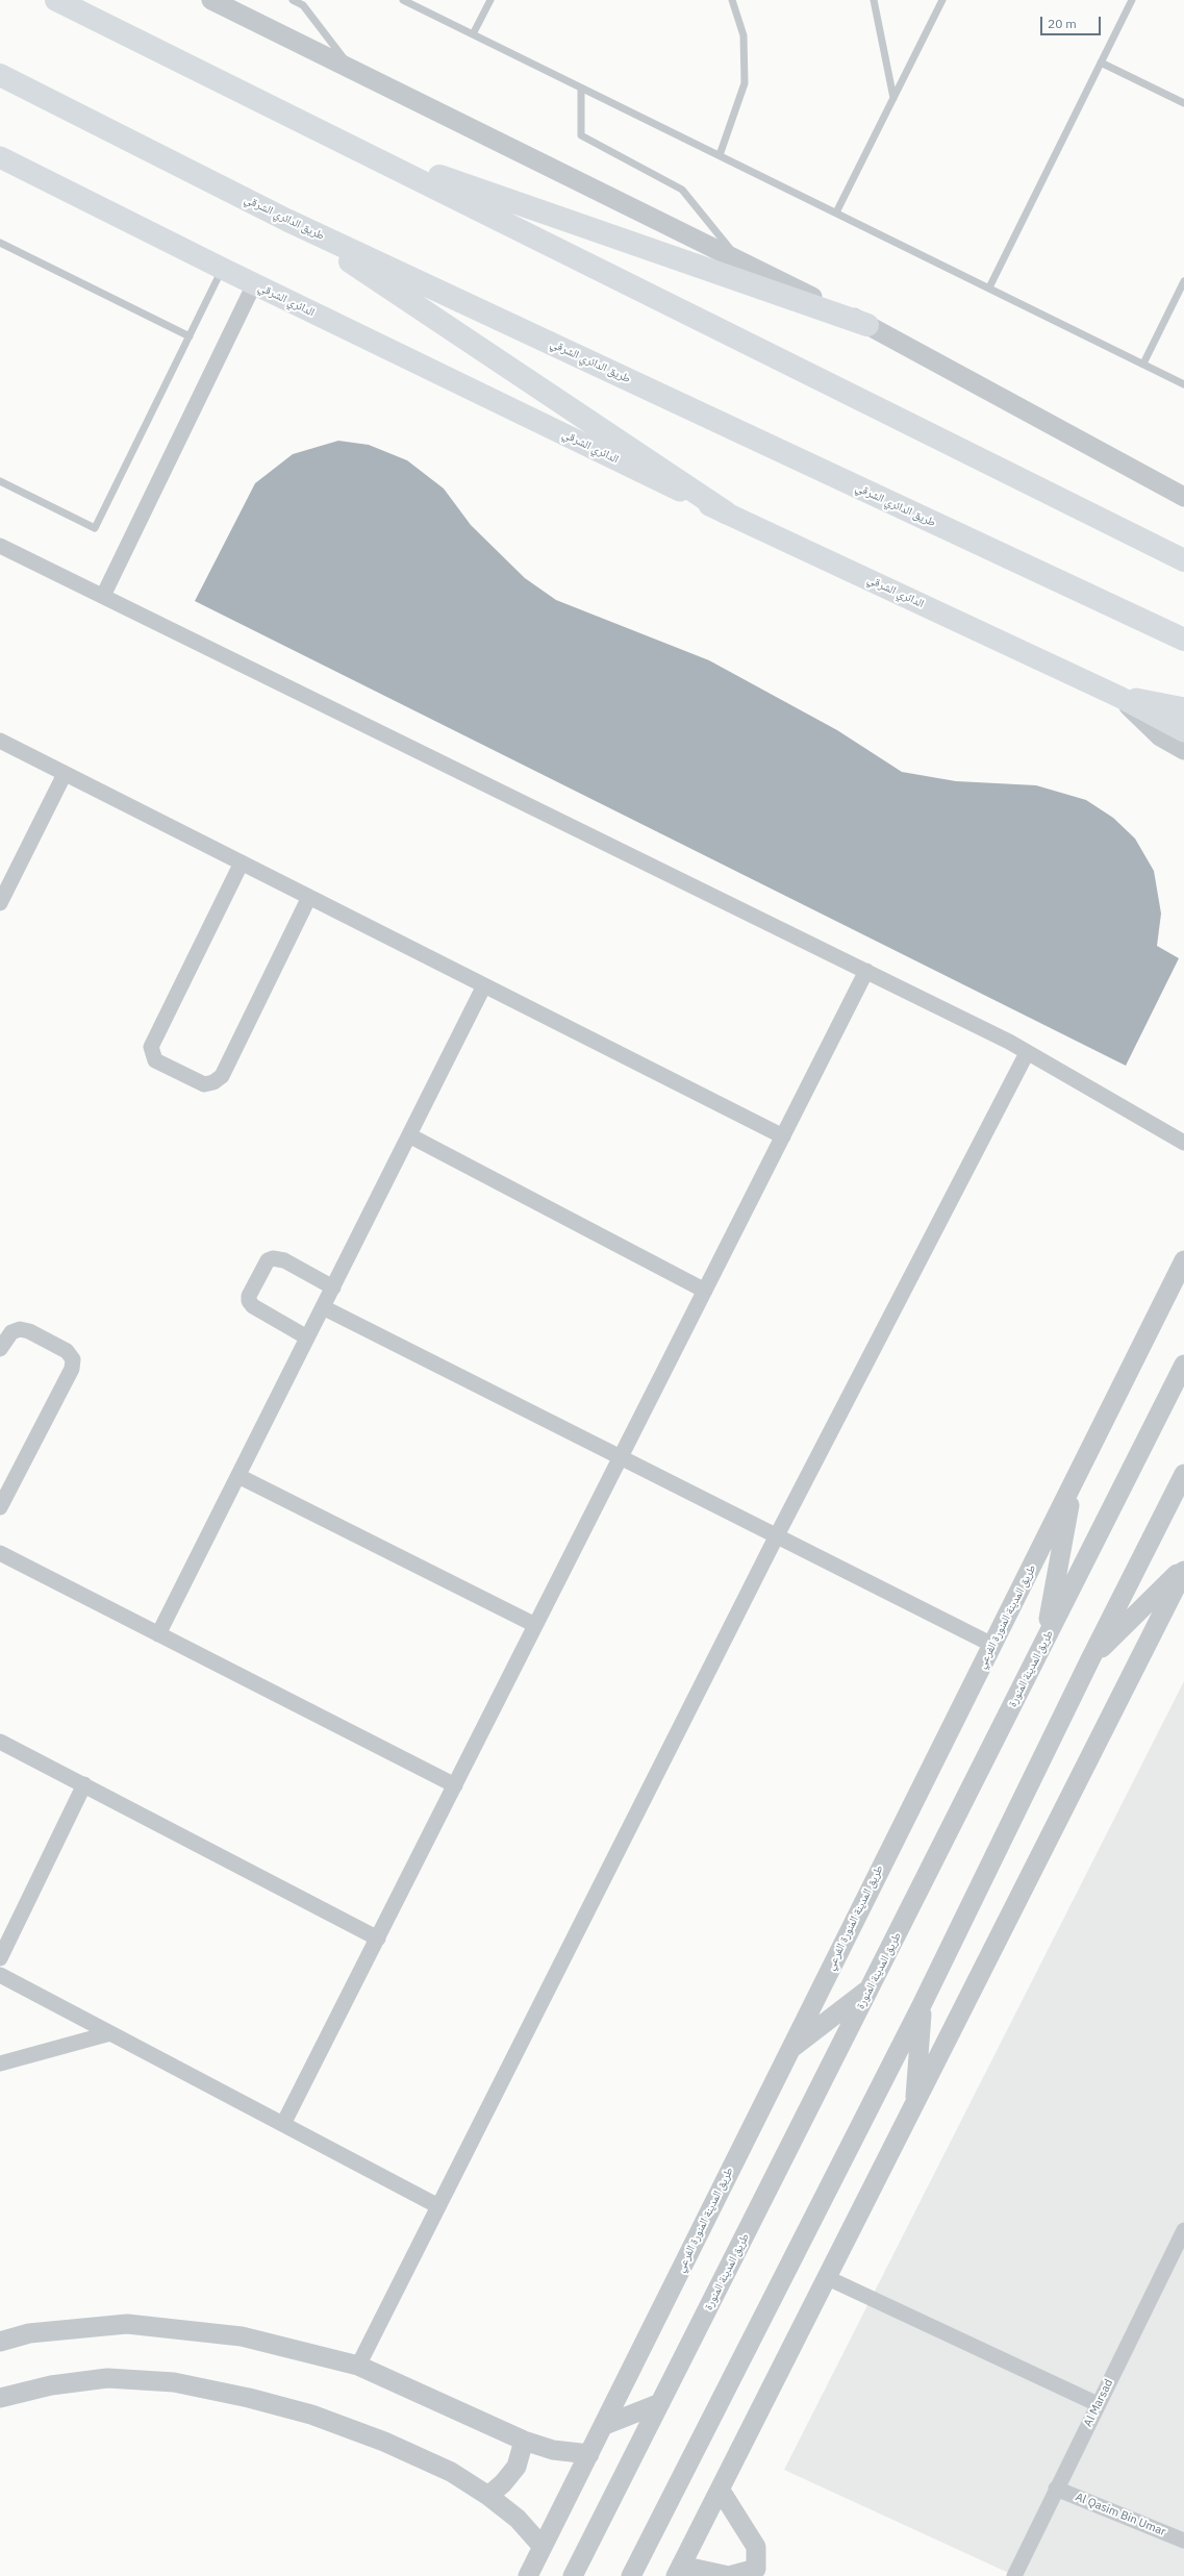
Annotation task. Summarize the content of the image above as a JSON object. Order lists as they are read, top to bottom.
{
  "streets": {
    "highway": ["طريق الدائري الشرقي"],
    "main road": ["الدائري الشرقي"],
    "street": [
      "طريق المدينة المنورة الفرعي",
      "طريق المدينة المنورة",
      "Al Marsad",
      "Al Qasim Bin Umar"
    ]
  },
  "crossings": [
    ["Al Marsad", "Al Qasim Bin Umar"]
  ],
  "scale_bar": "20 m"
}
